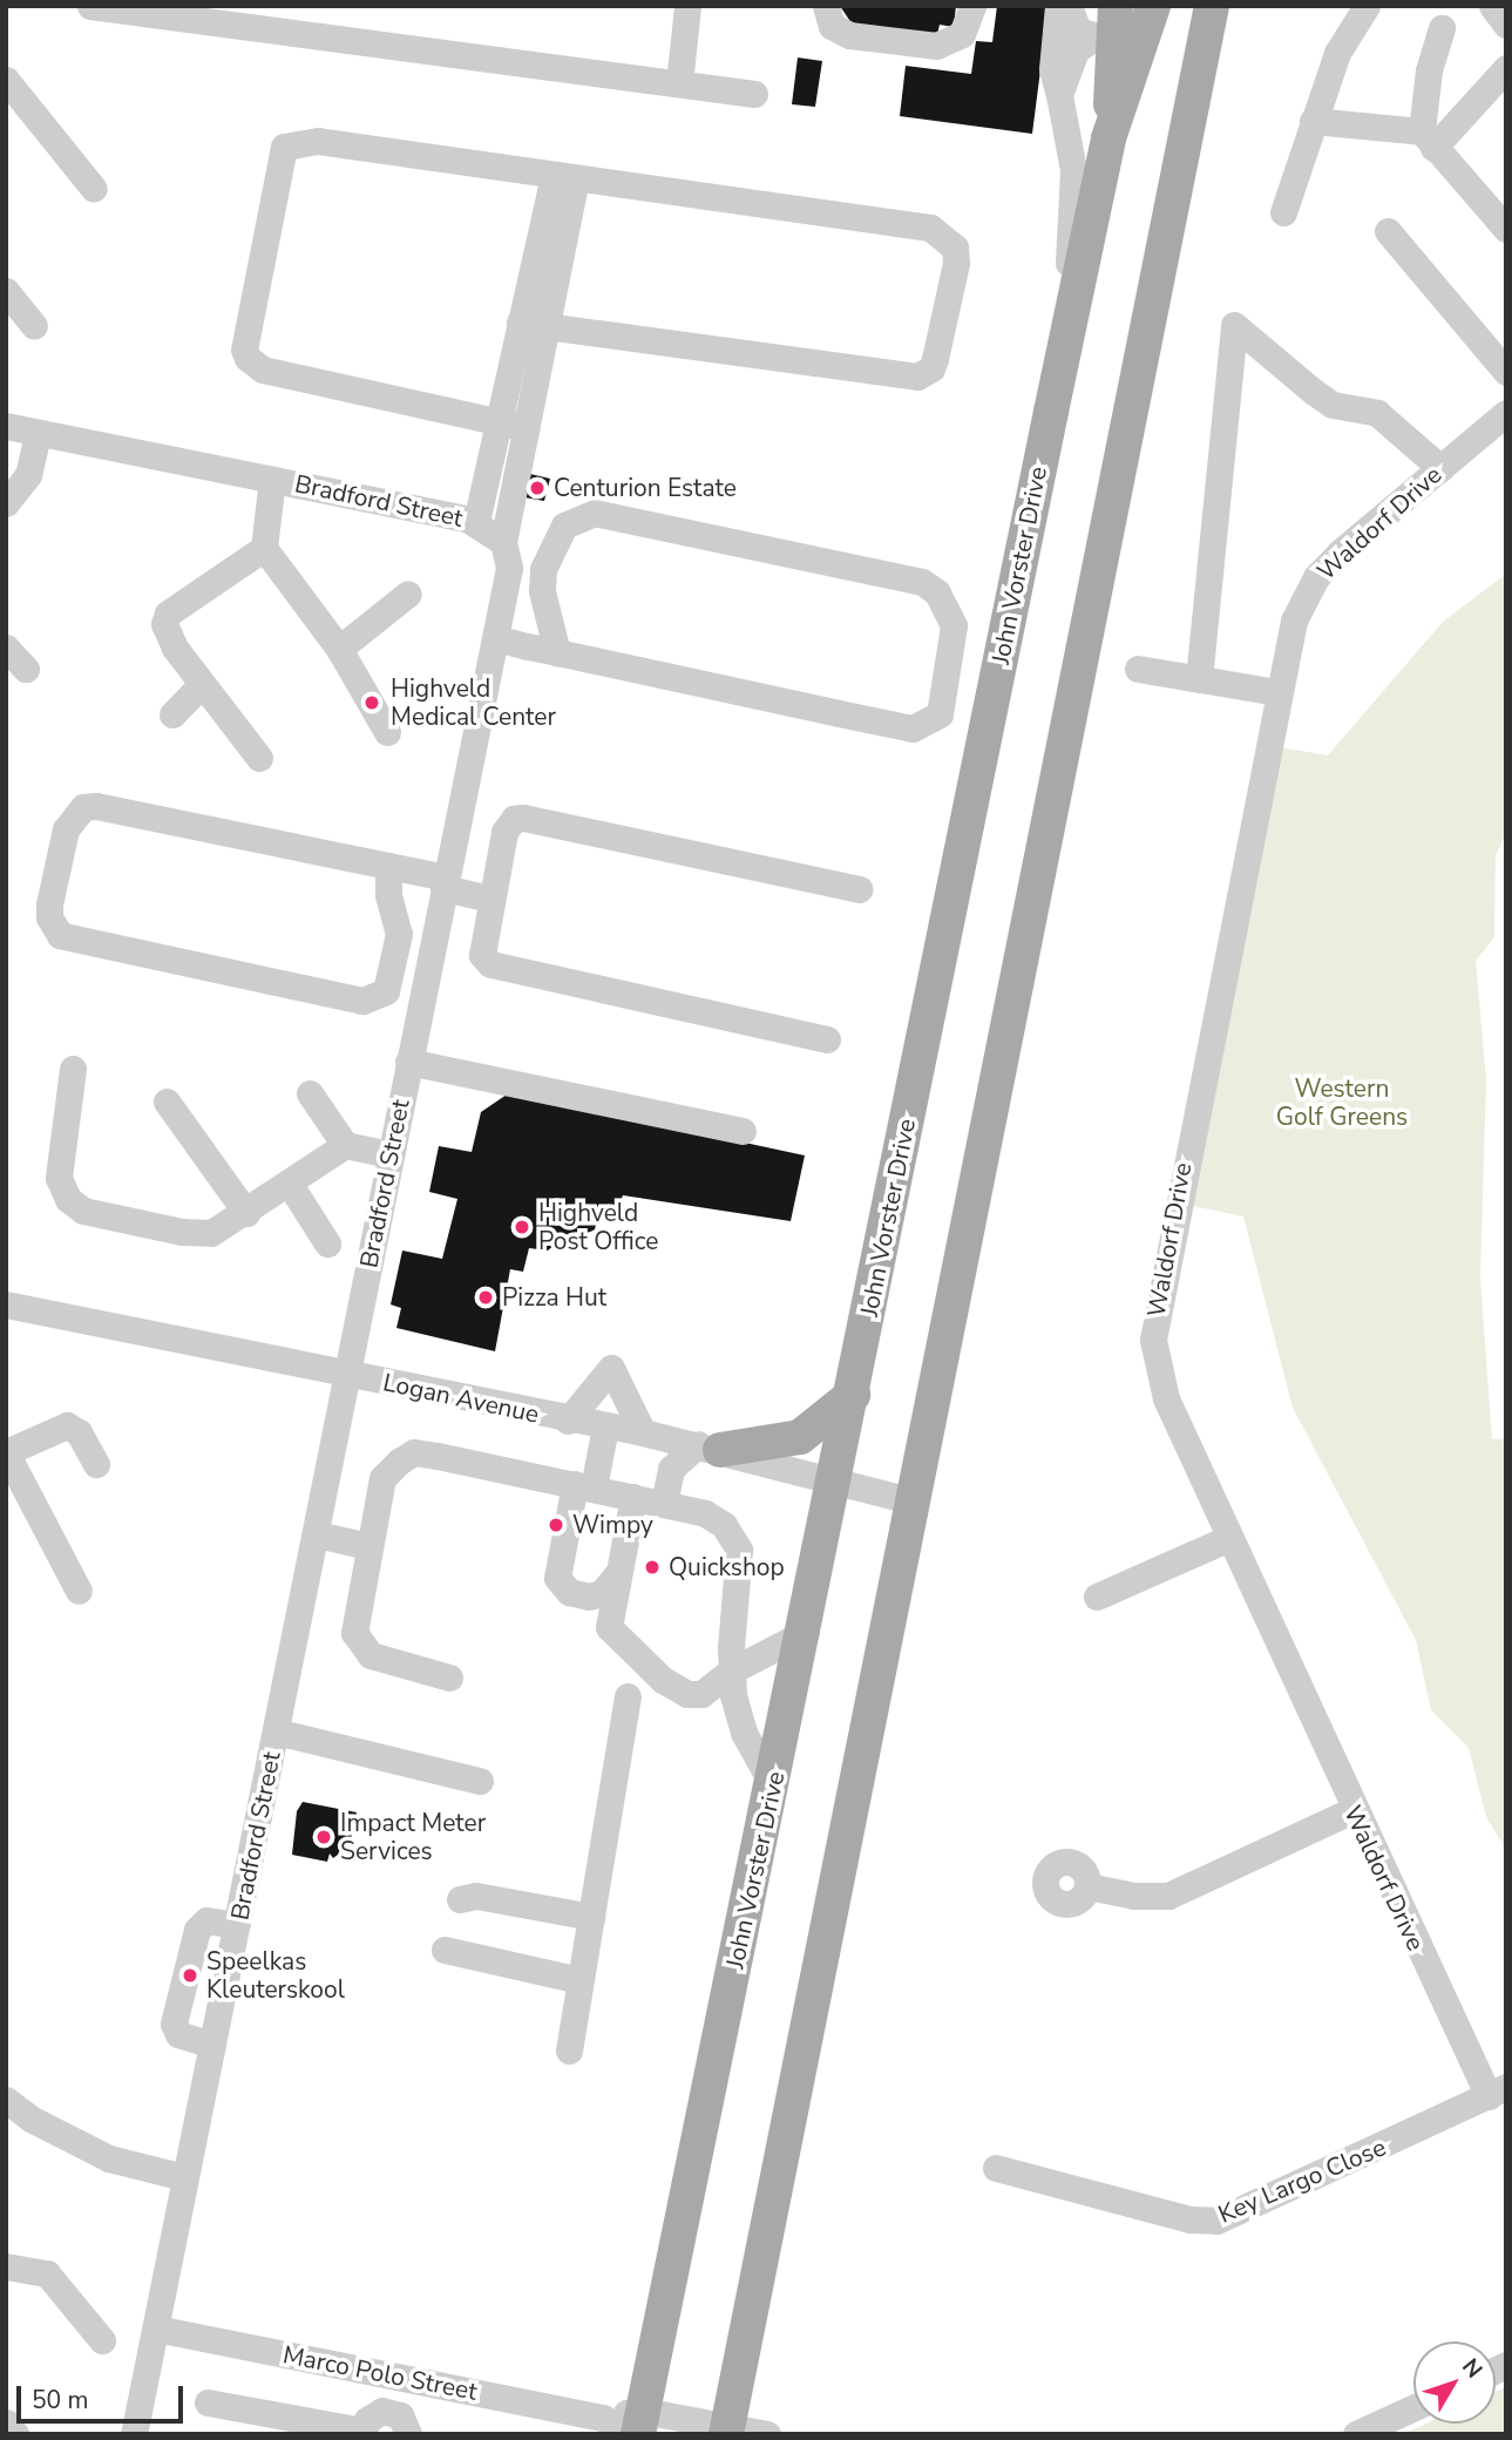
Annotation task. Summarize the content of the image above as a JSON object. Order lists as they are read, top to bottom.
{
  "streets": {
    "main road": ["John Vorster Drive"],
    "street": [
      "Bradford Street",
      "Waldorf Drive",
      "Logan Avenue",
      "Key Largo Close",
      "Marco Polo Street"
    ]
  },
  "crossings": [
    ["Bradford Street", "Logan Avenue"],
    ["Bradford Street", "Marco Polo Street"],
    ["Waldorf Drive", "Key Largo Close"],
    ["John Vorster Drive", "Logan Avenue"],
    ["John Vorster Drive", "Marco Polo Street"]
  ],
  "parks": ["Western Golf Greens"],
  "places": [
    "Centurion Estate",
    "Highveld Medical Center",
    "Highveld Post Office",
    "Pizza Hut",
    "Wimpy",
    "Quickshop",
    "Impact Meter Services",
    "Speelkas Kleuterskool"
  ],
  "scale_bar": "50 m",
  "north": "top right"
}
